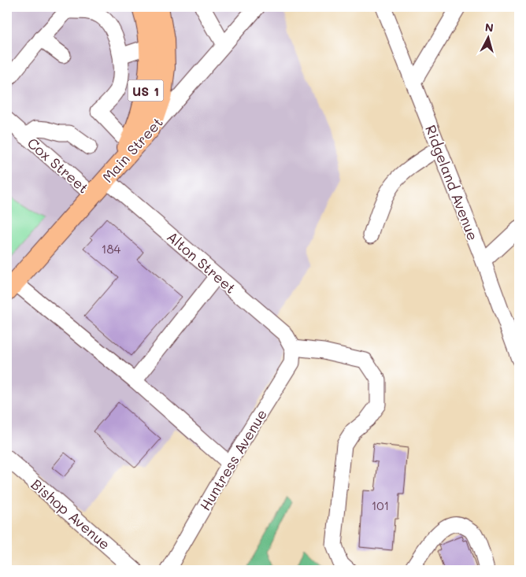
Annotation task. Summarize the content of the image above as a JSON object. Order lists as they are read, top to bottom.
{
  "streets": {
    "main road": ["US 1", "Main Street"],
    "street": [
      "Cox Street",
      "Ridgeland Avenue",
      "Alton Street",
      "Huntress Avenue",
      "Bishop Avenue"
    ]
  },
  "crossings": [
    ["US 1", "Main Street"],
    ["US 1", "Alton Street"],
    ["Main Street", "Cox Street"],
    ["Main Street", "Alton Street"],
    ["Alton Street", "Huntress Avenue"]
  ],
  "house_numbers": ["184", "101"],
  "north": "top"
}
